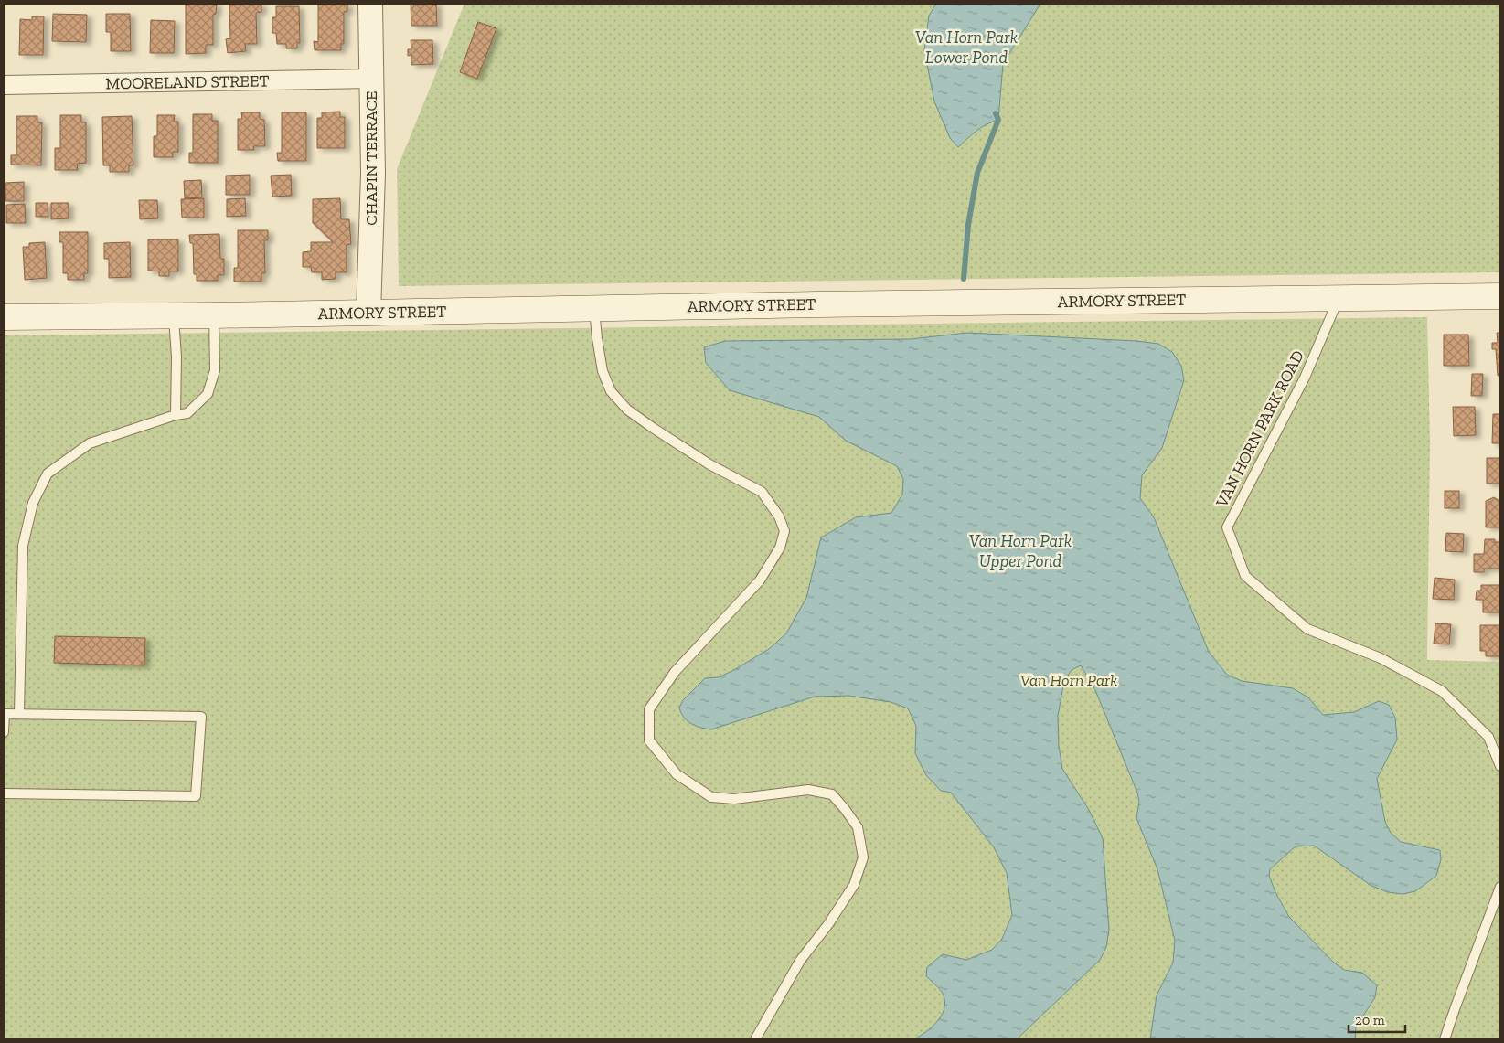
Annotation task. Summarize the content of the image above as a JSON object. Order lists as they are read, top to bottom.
{
  "streets": {
    "main road": ["ARMORY STREET"],
    "street": ["MOORELAND STREET", "CHAPIN TERRACE"],
    "lane": ["VAN HORN PARK ROAD"]
  },
  "crossings": [
    ["MOORELAND STREET", "CHAPIN TERRACE"],
    ["CHAPIN TERRACE", "ARMORY STREET"],
    ["ARMORY STREET", "VAN HORN PARK ROAD"]
  ],
  "water": ["Van Horn Park Lower Pond", "Van Horn Park Upper Pond"],
  "parks": ["Van Horn Park"],
  "scale_bar": "20 m"
}
